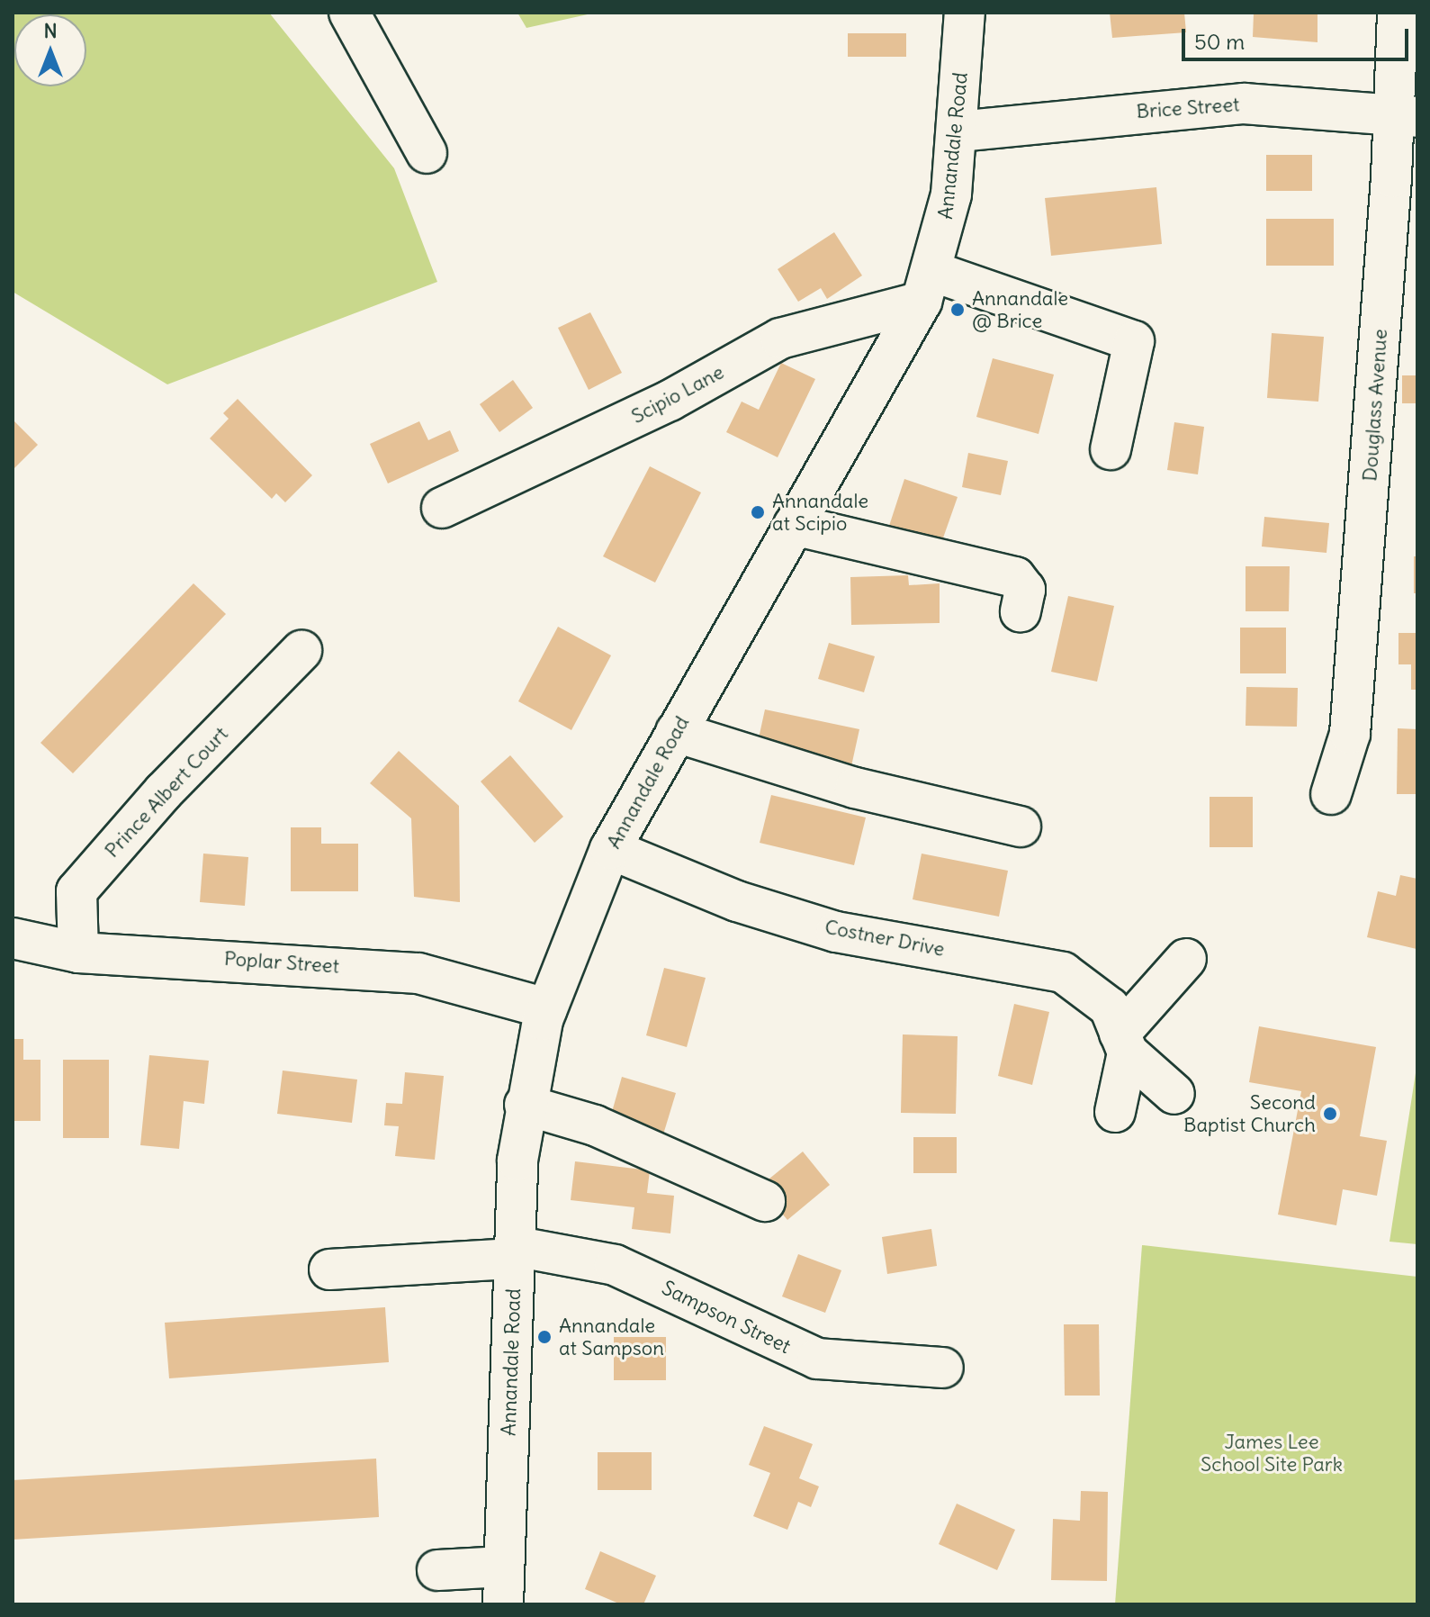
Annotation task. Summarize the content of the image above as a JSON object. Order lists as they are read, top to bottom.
{
  "streets": {
    "street": [
      "Brice Street",
      "Annandale Road",
      "Scipio Lane",
      "Douglass Avenue",
      "Prince Albert Court",
      "Costner Drive",
      "Poplar Street",
      "Sampson Street"
    ]
  },
  "crossings": [
    ["Brice Street", "Annandale Road"],
    ["Brice Street", "Douglass Avenue"],
    ["Annandale Road", "Scipio Lane"],
    ["Annandale Road", "Costner Drive"],
    ["Annandale Road", "Poplar Street"],
    ["Annandale Road", "Sampson Street"],
    ["Prince Albert Court", "Poplar Street"]
  ],
  "parks": ["James Lee School Site Park"],
  "places": [
    "Annandale @ Brice",
    "Annandale at Scipio",
    "Second Baptist Church",
    "Annandale at Sampson"
  ],
  "scale_bar": "50 m",
  "north": "top"
}
